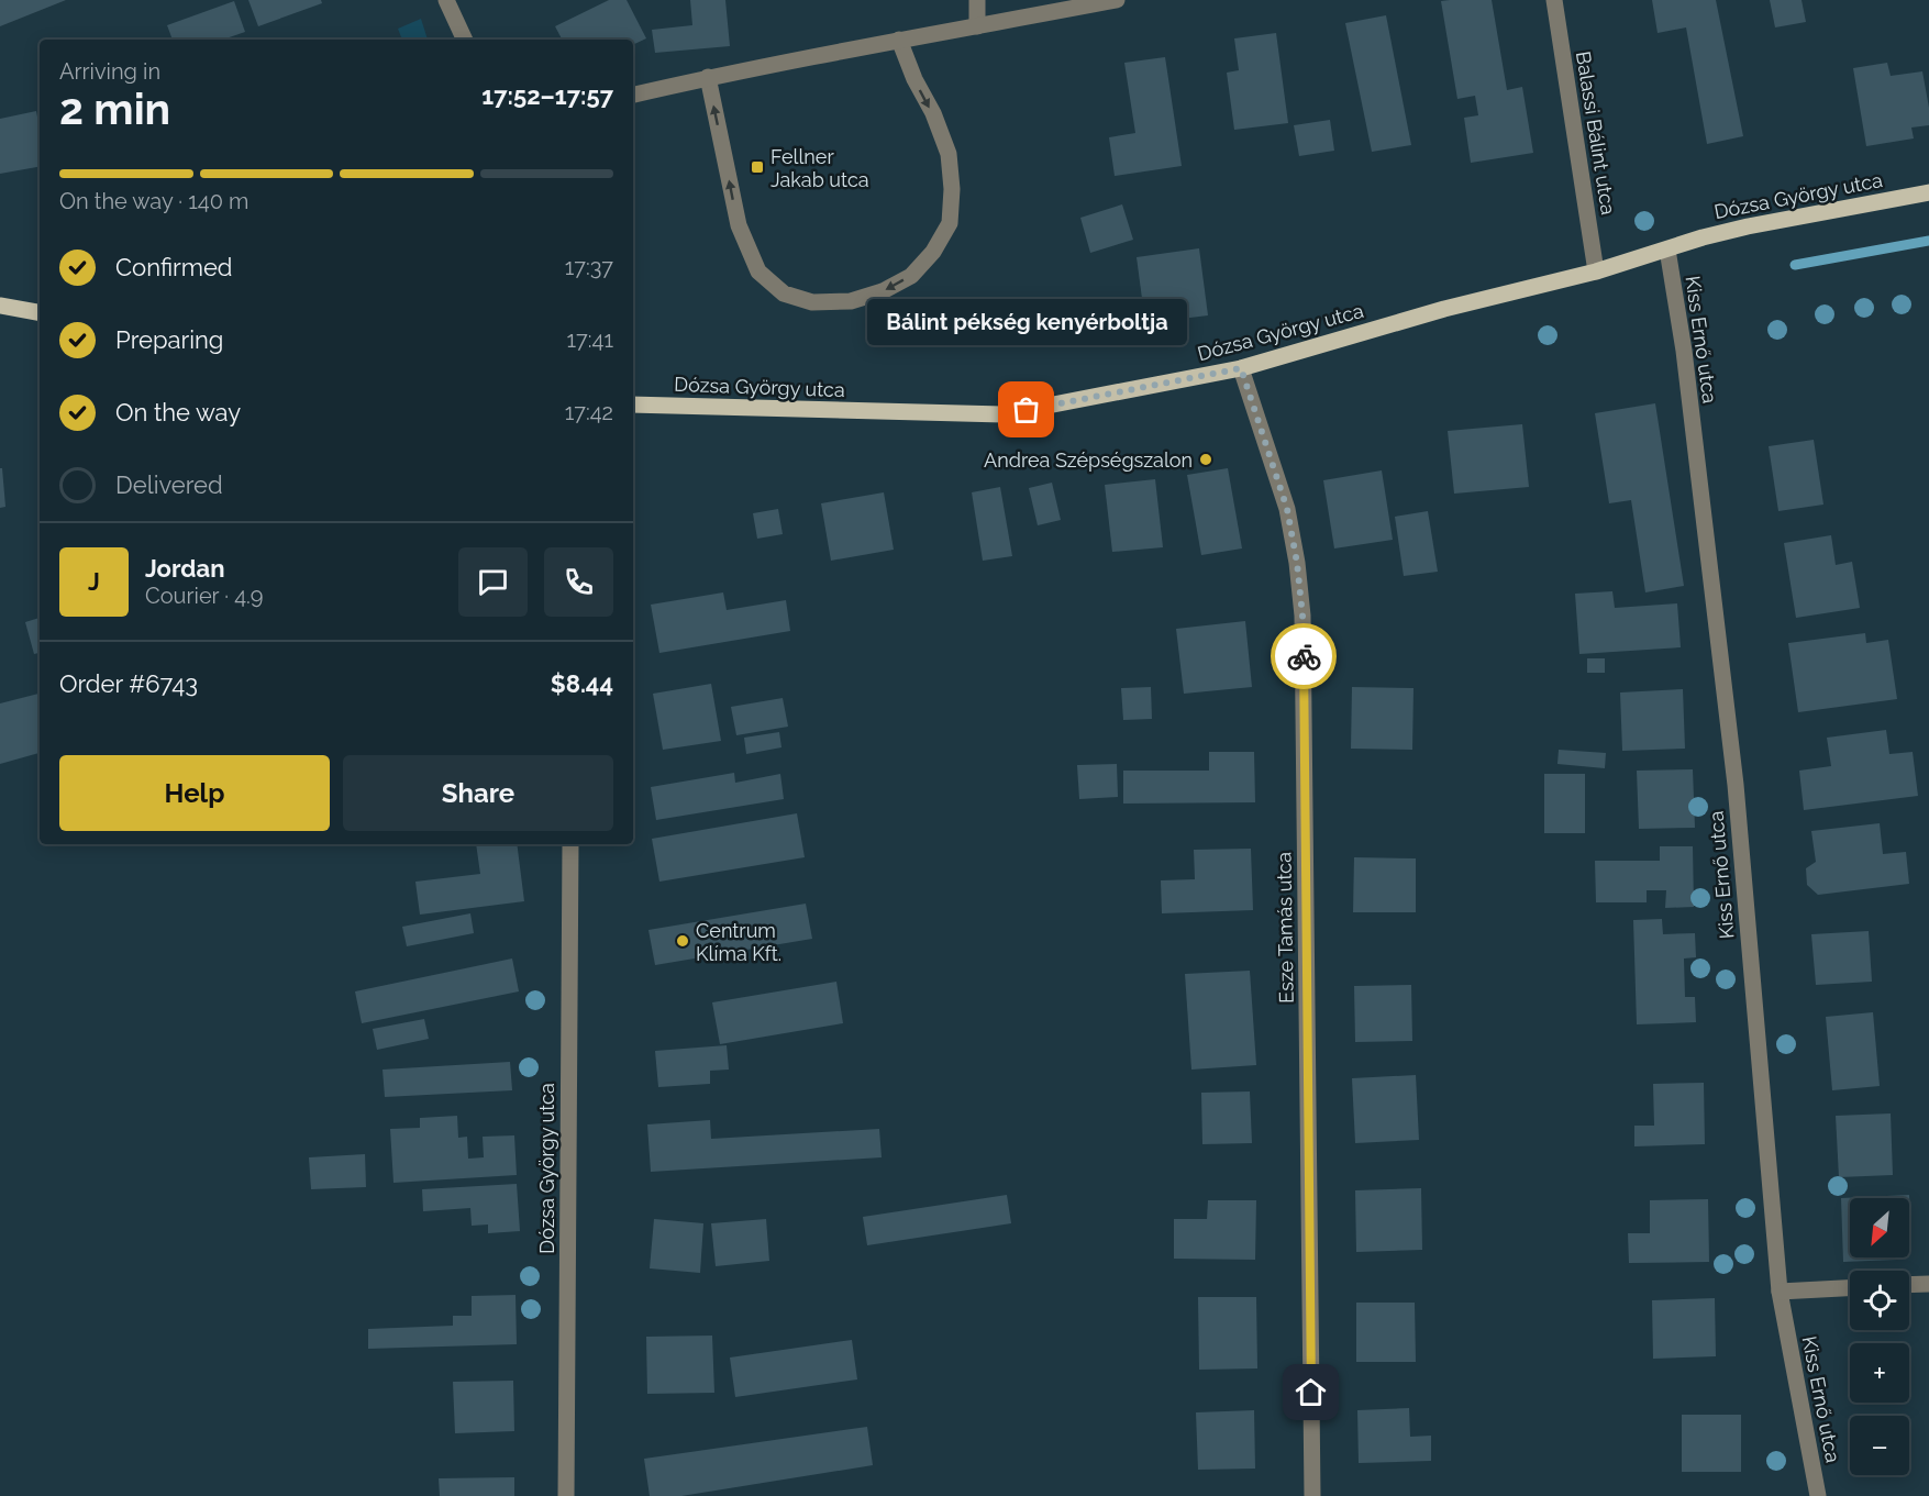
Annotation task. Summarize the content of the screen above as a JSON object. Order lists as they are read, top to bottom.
{
  "streets": {
    "main road": ["Dózsa György utca"],
    "street": ["Balassi Bálint utca", "Kiss Ernő utca", "Esze Tamás utca"]
  },
  "crossings": [
    ["Balassi Bálint utca", "Dózsa György utca"],
    ["Dózsa György utca", "Kiss Ernő utca"],
    ["Dózsa György utca", "Esze Tamás utca"]
  ],
  "places": {
    "transit": ["Fellner Jakab utca"],
    "other": ["Bálint pékség kenyérboltja", "Andrea Szépségszalon", "Centrum Klíma Kft."]
  },
  "north": "bottom left",
  "page": {
    "heading": ["2 min", "Arriving in", "17:52–17:57"],
    "panel": [
      "Jordan",
      "Courier · 4.9",
      "Order #6743",
      "$8.44"
    ],
    "bar": "On the way · 140 m",
    "list": [
      ["Confirmed", "17:37"],
      ["Preparing", "17:41"],
      ["On the way", "17:42"],
      "Delivered"
    ],
    "bubble": "Bálint pékség kenyérboltja",
    "round": "J",
    "buttons": ["Help", "Share"],
    "map_buttons": ["+", "−"]
  }
}
